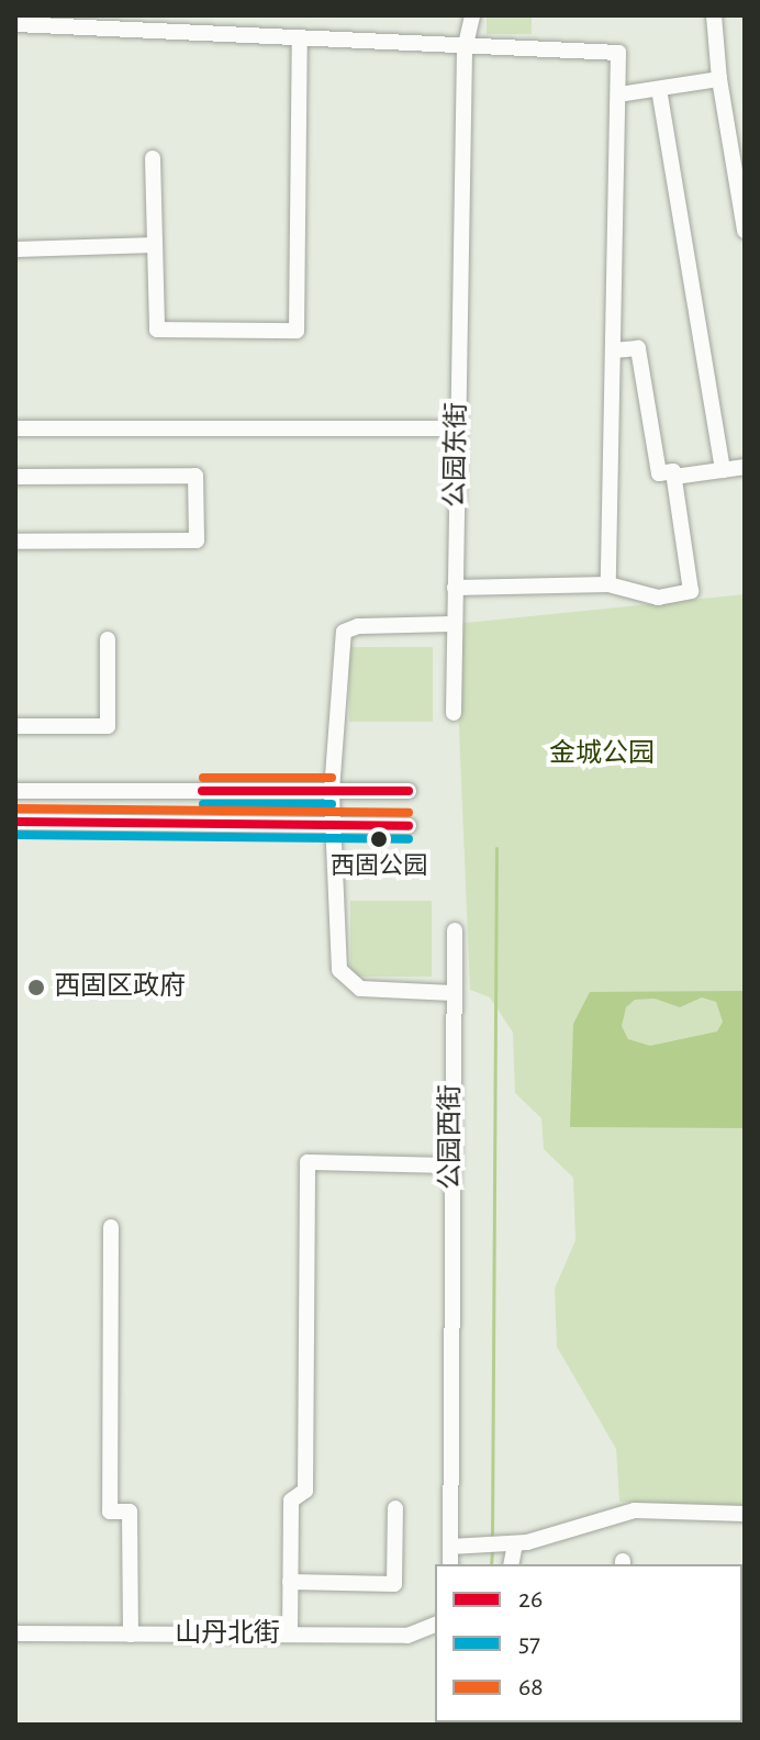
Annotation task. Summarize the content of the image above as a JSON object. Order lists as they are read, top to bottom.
{
  "streets": {
    "street": ["公园东街", "公园西街", "山丹北街"]
  },
  "parks": ["金城公园"],
  "places": ["西固公园", "西固区政府"],
  "lines": ["transit line 68", "transit line 26", "transit line 57"],
  "legend": ["26", "57", "68"]
}
